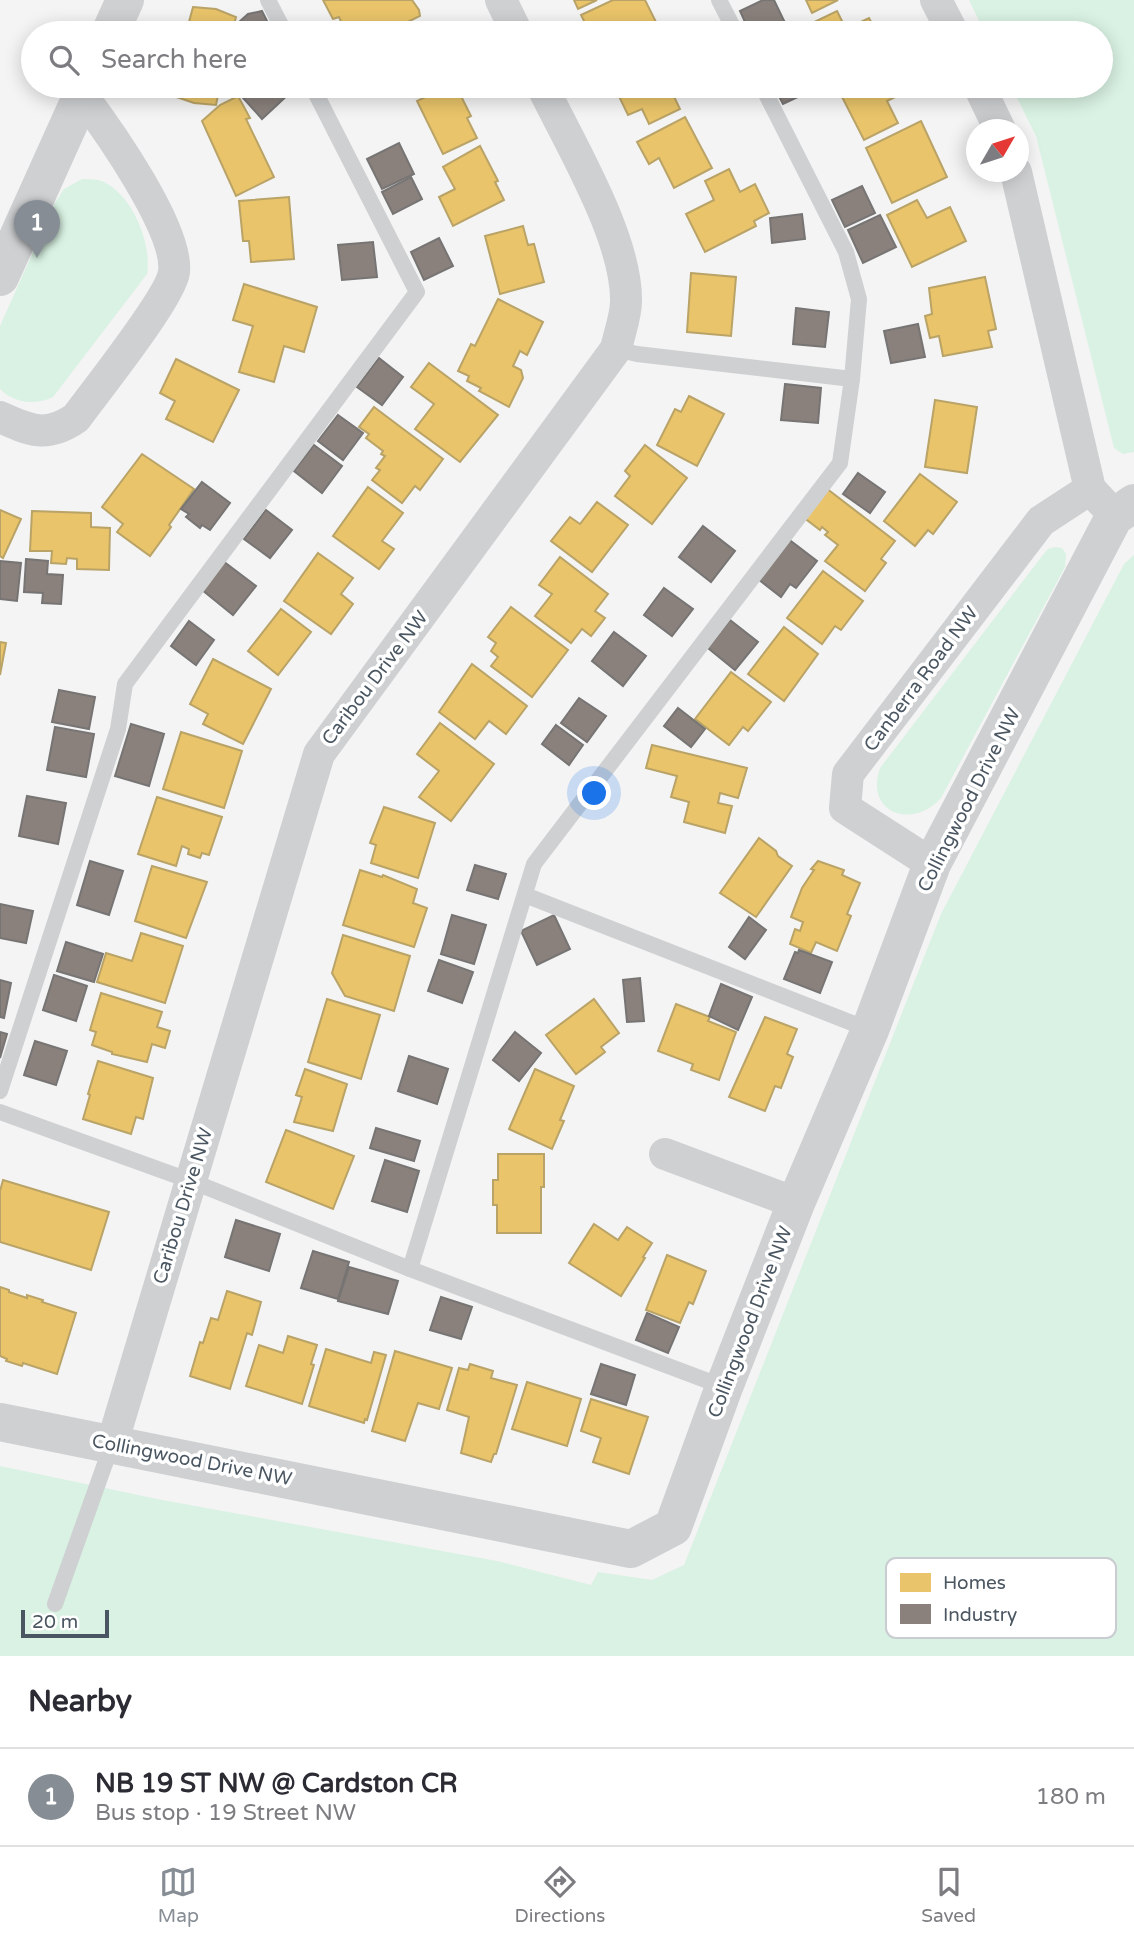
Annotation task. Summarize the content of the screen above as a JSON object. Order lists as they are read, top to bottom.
{
  "streets": {
    "street": ["Caribou Drive NW", "Canberra Road NW", "Collingwood Drive NW"]
  },
  "crossings": [
    ["Caribou Drive NW", "Collingwood Drive NW"],
    ["Canberra Road NW", "Collingwood Drive NW"]
  ],
  "legend": ["Homes", "Industry"],
  "scale_bar": "20 m",
  "north": "top right",
  "page": {
    "search": "Search here",
    "pins": "1",
    "scale": "20 m",
    "heading": "Nearby",
    "list": [
      {
        "mark": "1",
        "name": "NB 19 ST NW @ Cardston CR",
        "note": "Bus stop · 19 Street NW",
        "value": "180 m"
      }
    ],
    "nav": ["Map", "Directions", "Saved"]
  }
}
